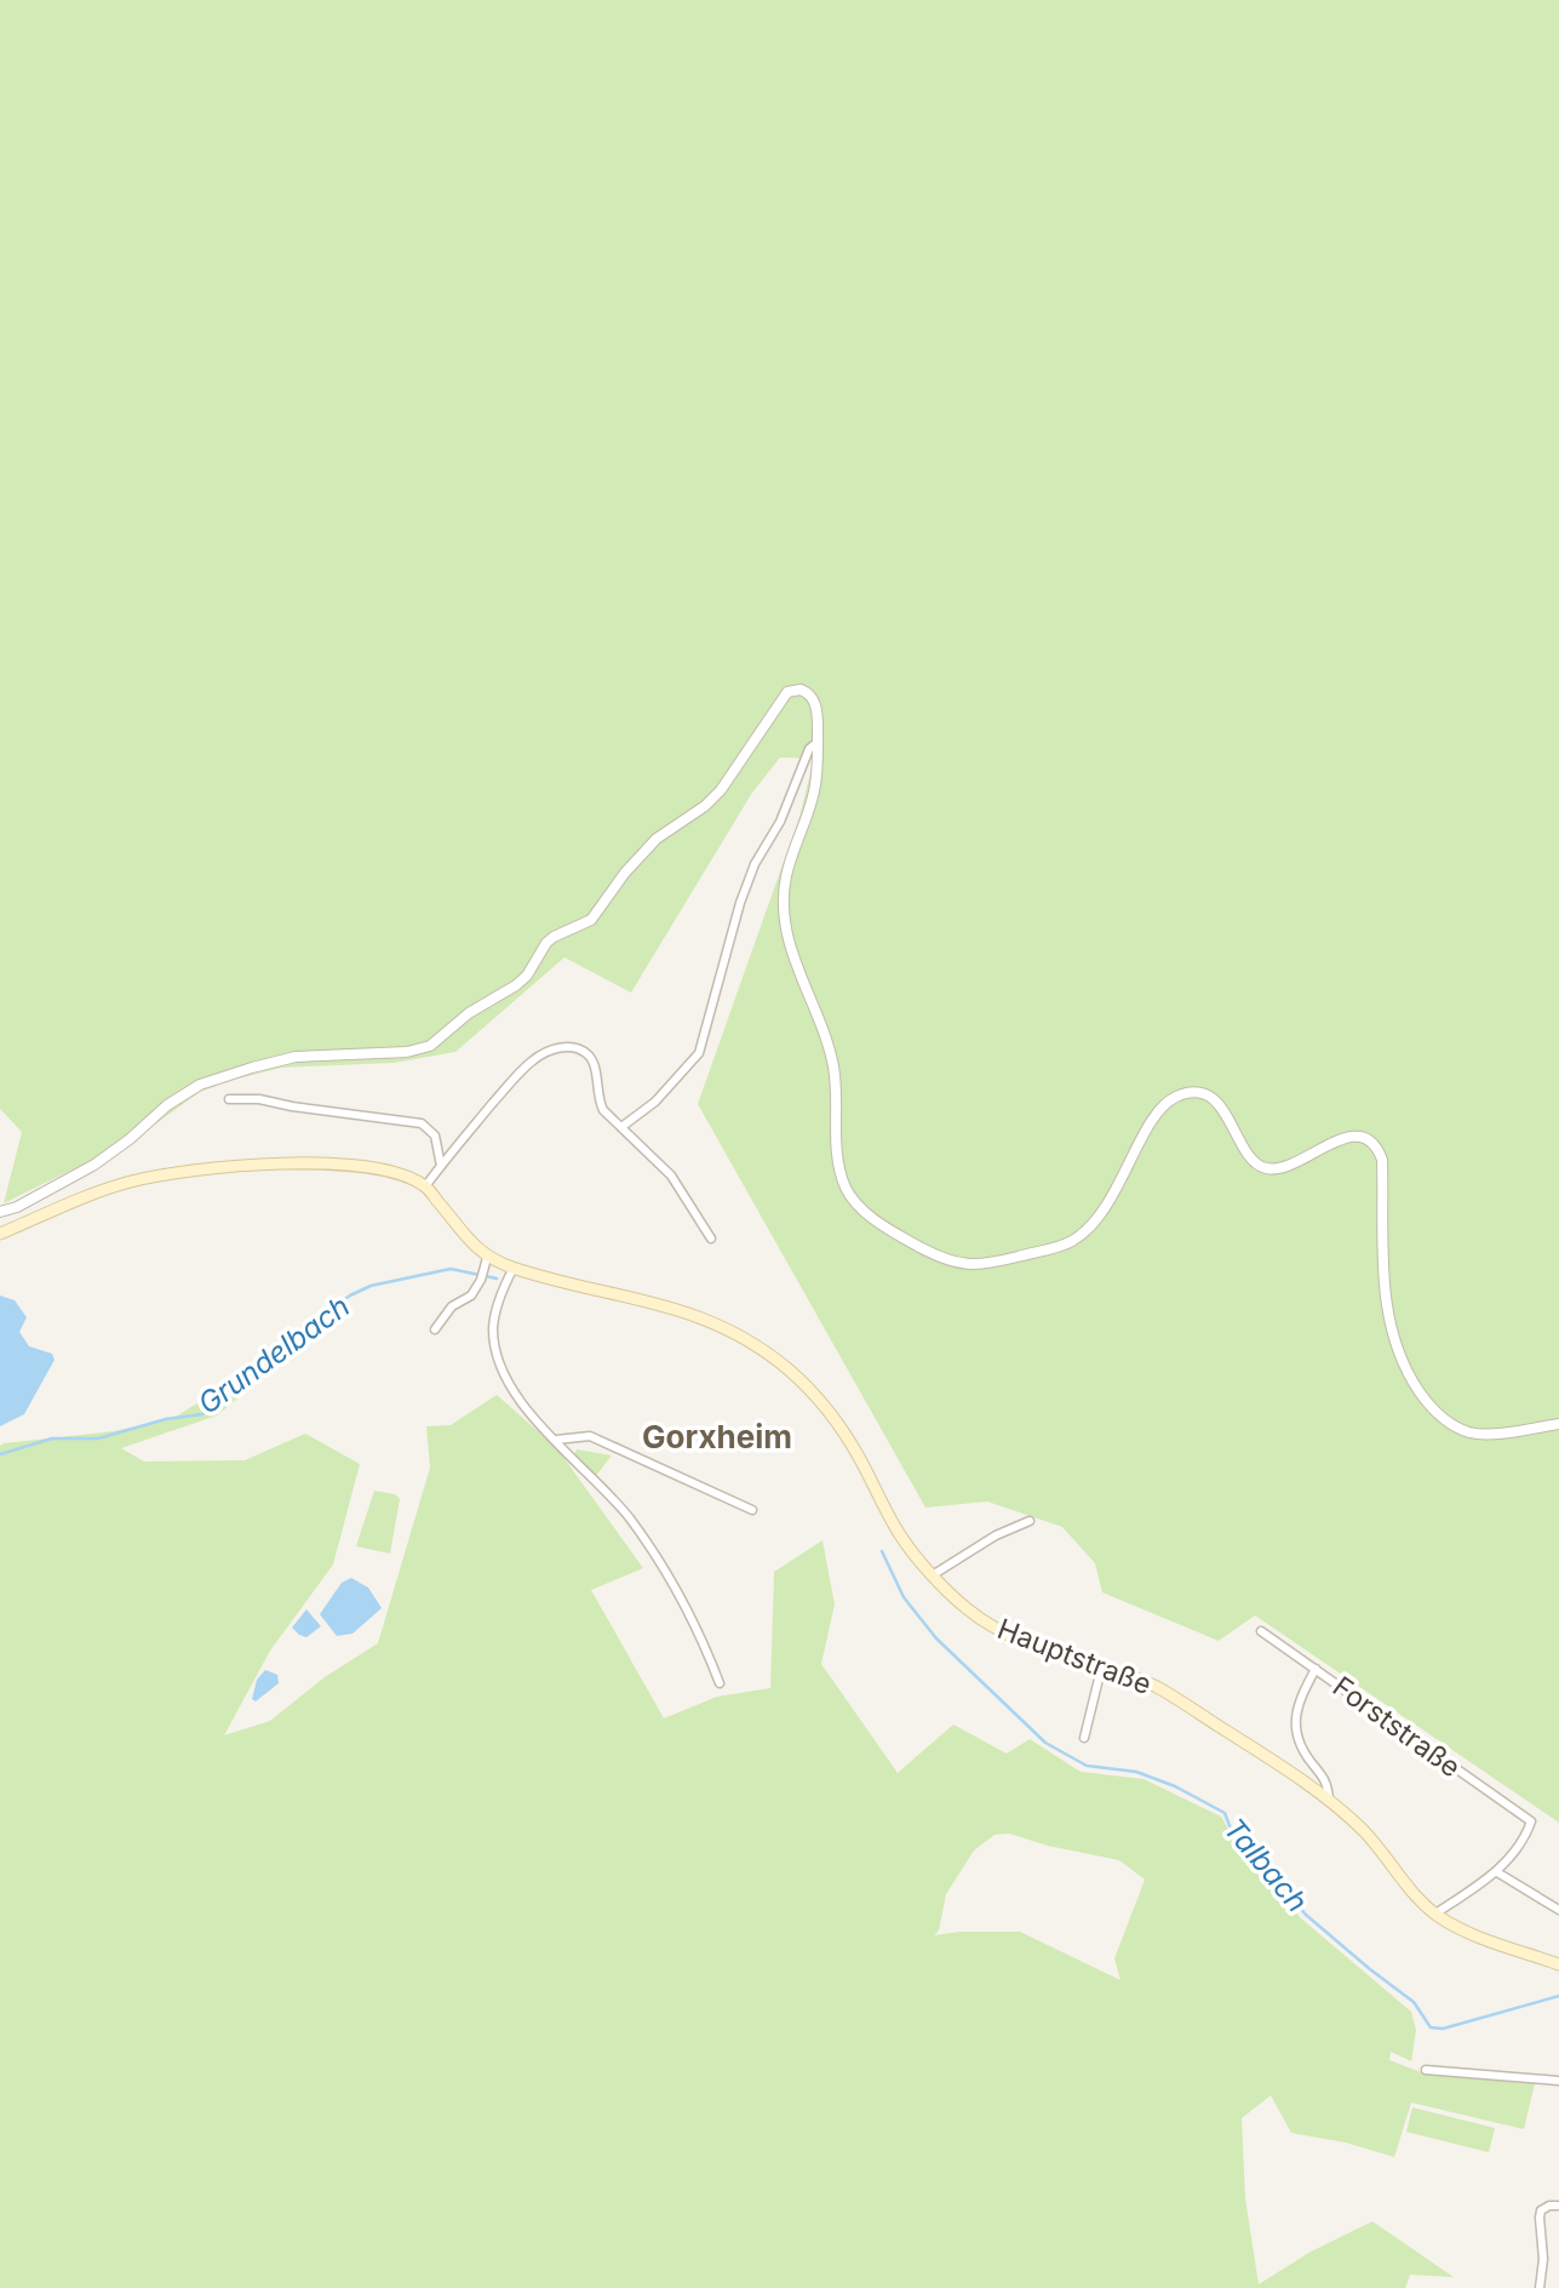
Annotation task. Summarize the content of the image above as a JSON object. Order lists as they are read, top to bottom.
{
  "streets": {
    "main road": ["Hauptstraße"],
    "street": ["Forststraße"]
  },
  "districts": ["Gorxheim"],
  "water": ["Grundelbach", "Talbach"]
}
